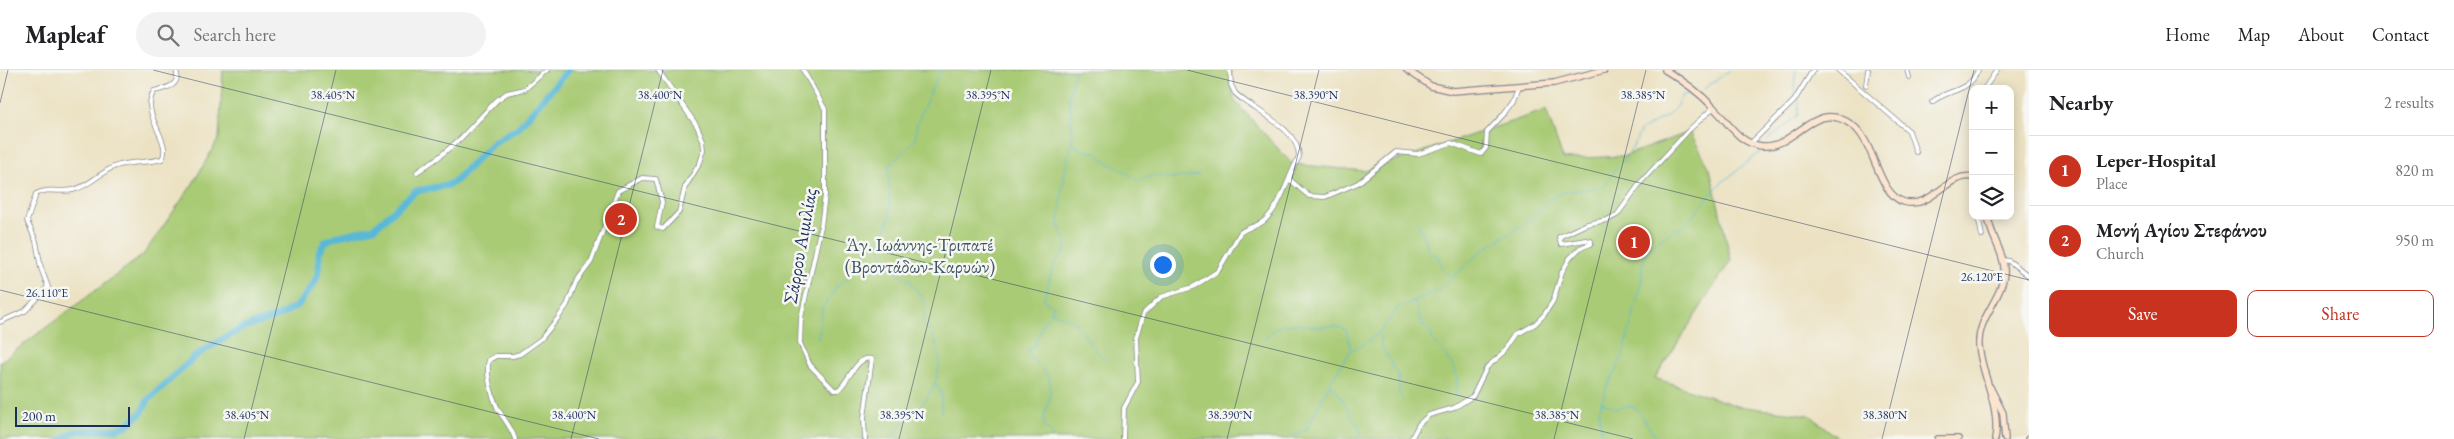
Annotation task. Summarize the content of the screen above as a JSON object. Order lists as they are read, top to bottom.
{
  "streets": {
    "street": ["Σάρρου Αιμιλίας"]
  },
  "parks": ["Άγ. Ιωάννης-Τριπατέ (Βροντάδων-Καρυών)"],
  "scale_bar": "200 m",
  "page": {
    "header": "Mapleaf",
    "search": "Search here",
    "nav": [
      "Home",
      "Map",
      "About",
      "Contact"
    ],
    "heading": ["Nearby", "2 results"],
    "map_buttons": ["+", "−"],
    "list": [
      {
        "mark": "1",
        "name": "Leper-Hospital",
        "note": "Place",
        "value": "820 m"
      },
      {
        "mark": "2",
        "name": "Μονή Αγίου Στεφάνου",
        "note": "Church",
        "value": "950 m"
      }
    ],
    "pins": ["2", "1"],
    "buttons": ["Save", "Share"],
    "scale": "200 m"
  },
  "coordinates": [
    "38.405°N",
    "38.400°N",
    "38.395°N",
    "38.390°N",
    "38.385°N",
    "26.120°E",
    "26.110°E",
    "38.380°N"
  ]
}
